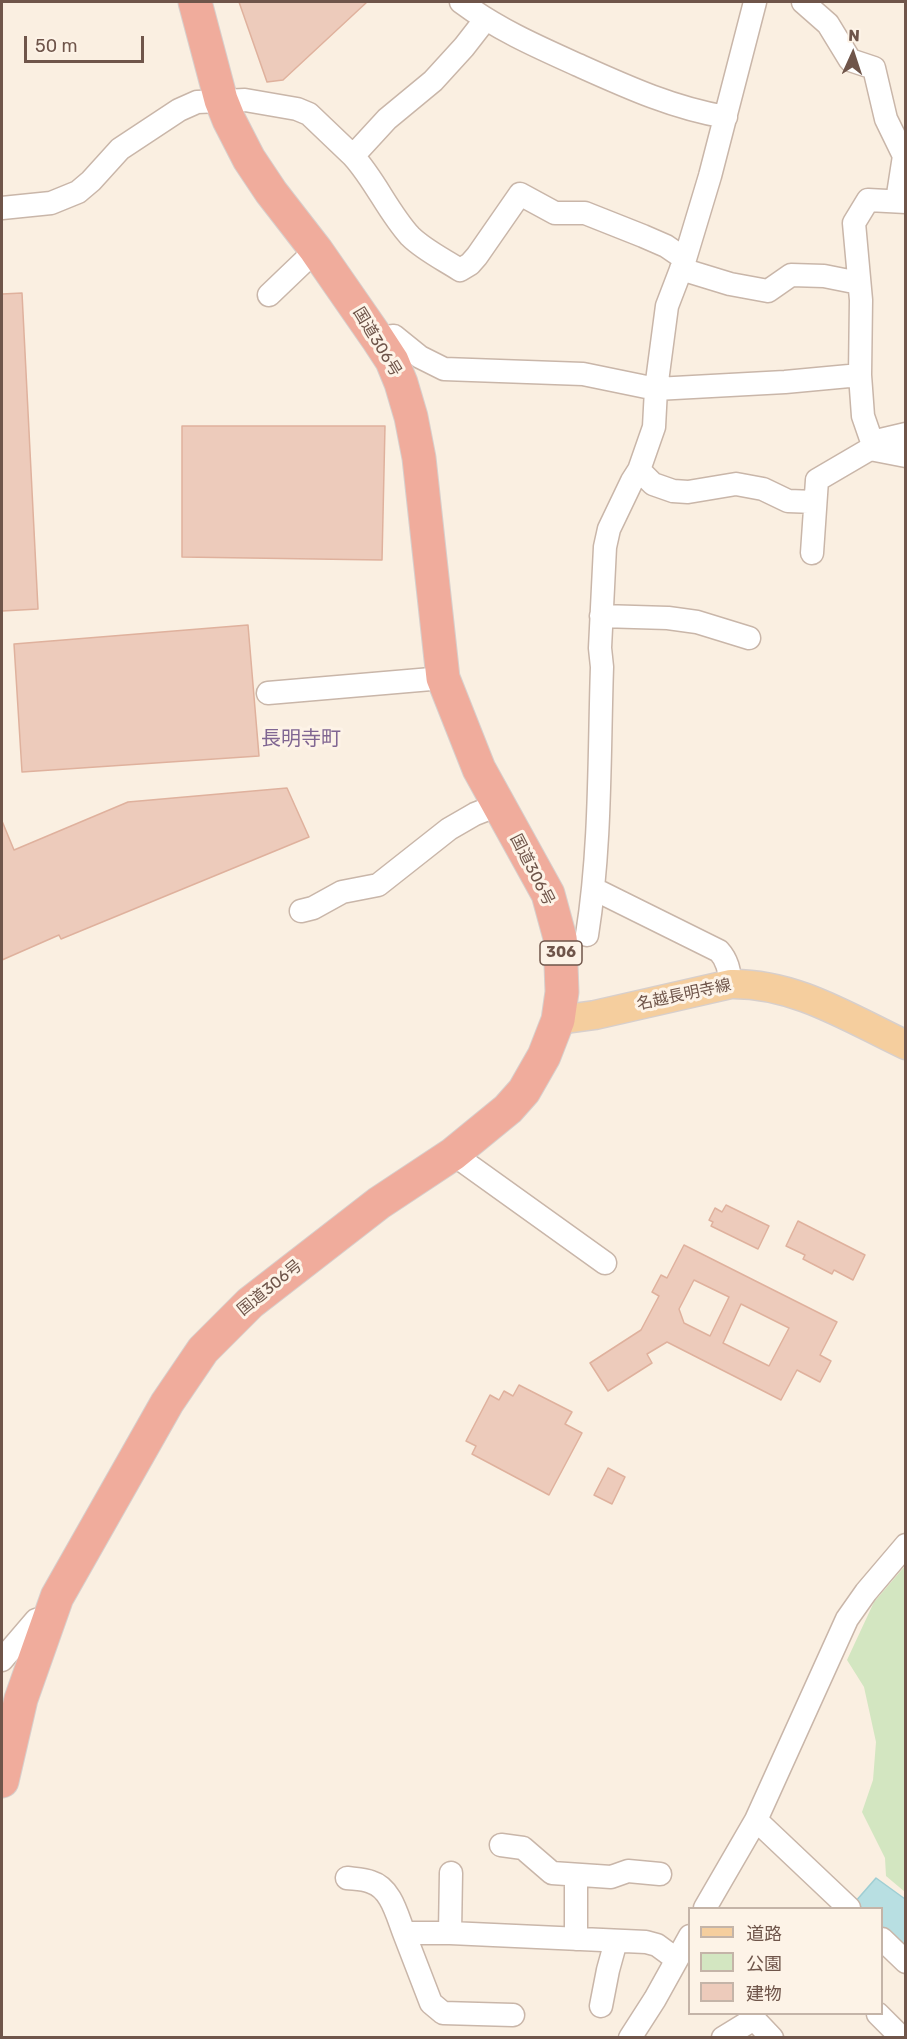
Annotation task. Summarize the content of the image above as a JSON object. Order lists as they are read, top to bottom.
{
  "streets": {
    "highway": ["国道306号", "306"],
    "main road": ["名越長明寺線"]
  },
  "crossings": [
    ["国道306号", "名越長明寺線"]
  ],
  "districts": ["長明寺町"],
  "legend": ["道路", "公園", "建物"],
  "scale_bar": "50 m",
  "north": "top"
}
